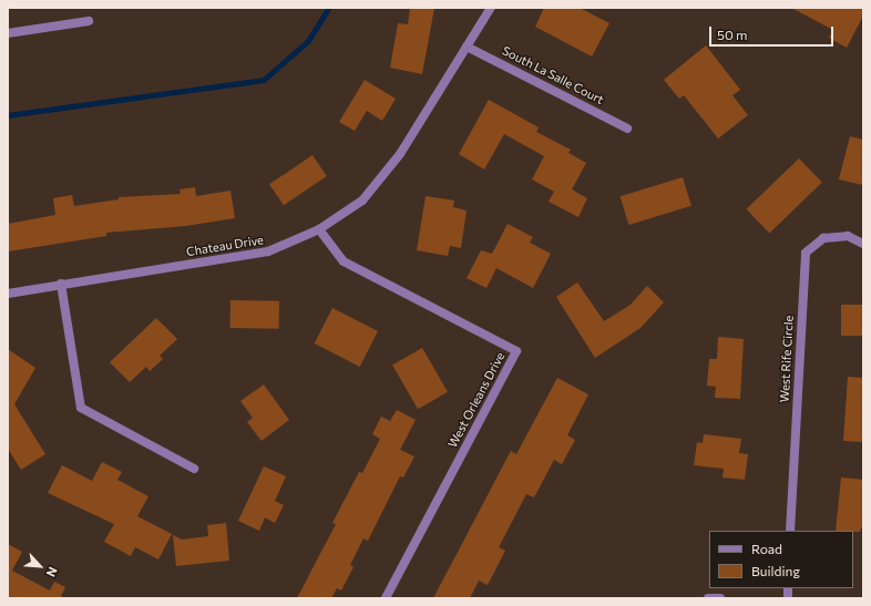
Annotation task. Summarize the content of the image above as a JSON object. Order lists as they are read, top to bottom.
{
  "streets": {
    "street": [
      "South La Salle Court",
      "Chateau Drive",
      "West Rife Circle",
      "West Orleans Drive"
    ]
  },
  "crossings": [
    ["South La Salle Court", "Chateau Drive"],
    ["Chateau Drive", "West Orleans Drive"]
  ],
  "legend": ["Road", "Building"],
  "scale_bar": "50 m",
  "north": "bottom right"
}
